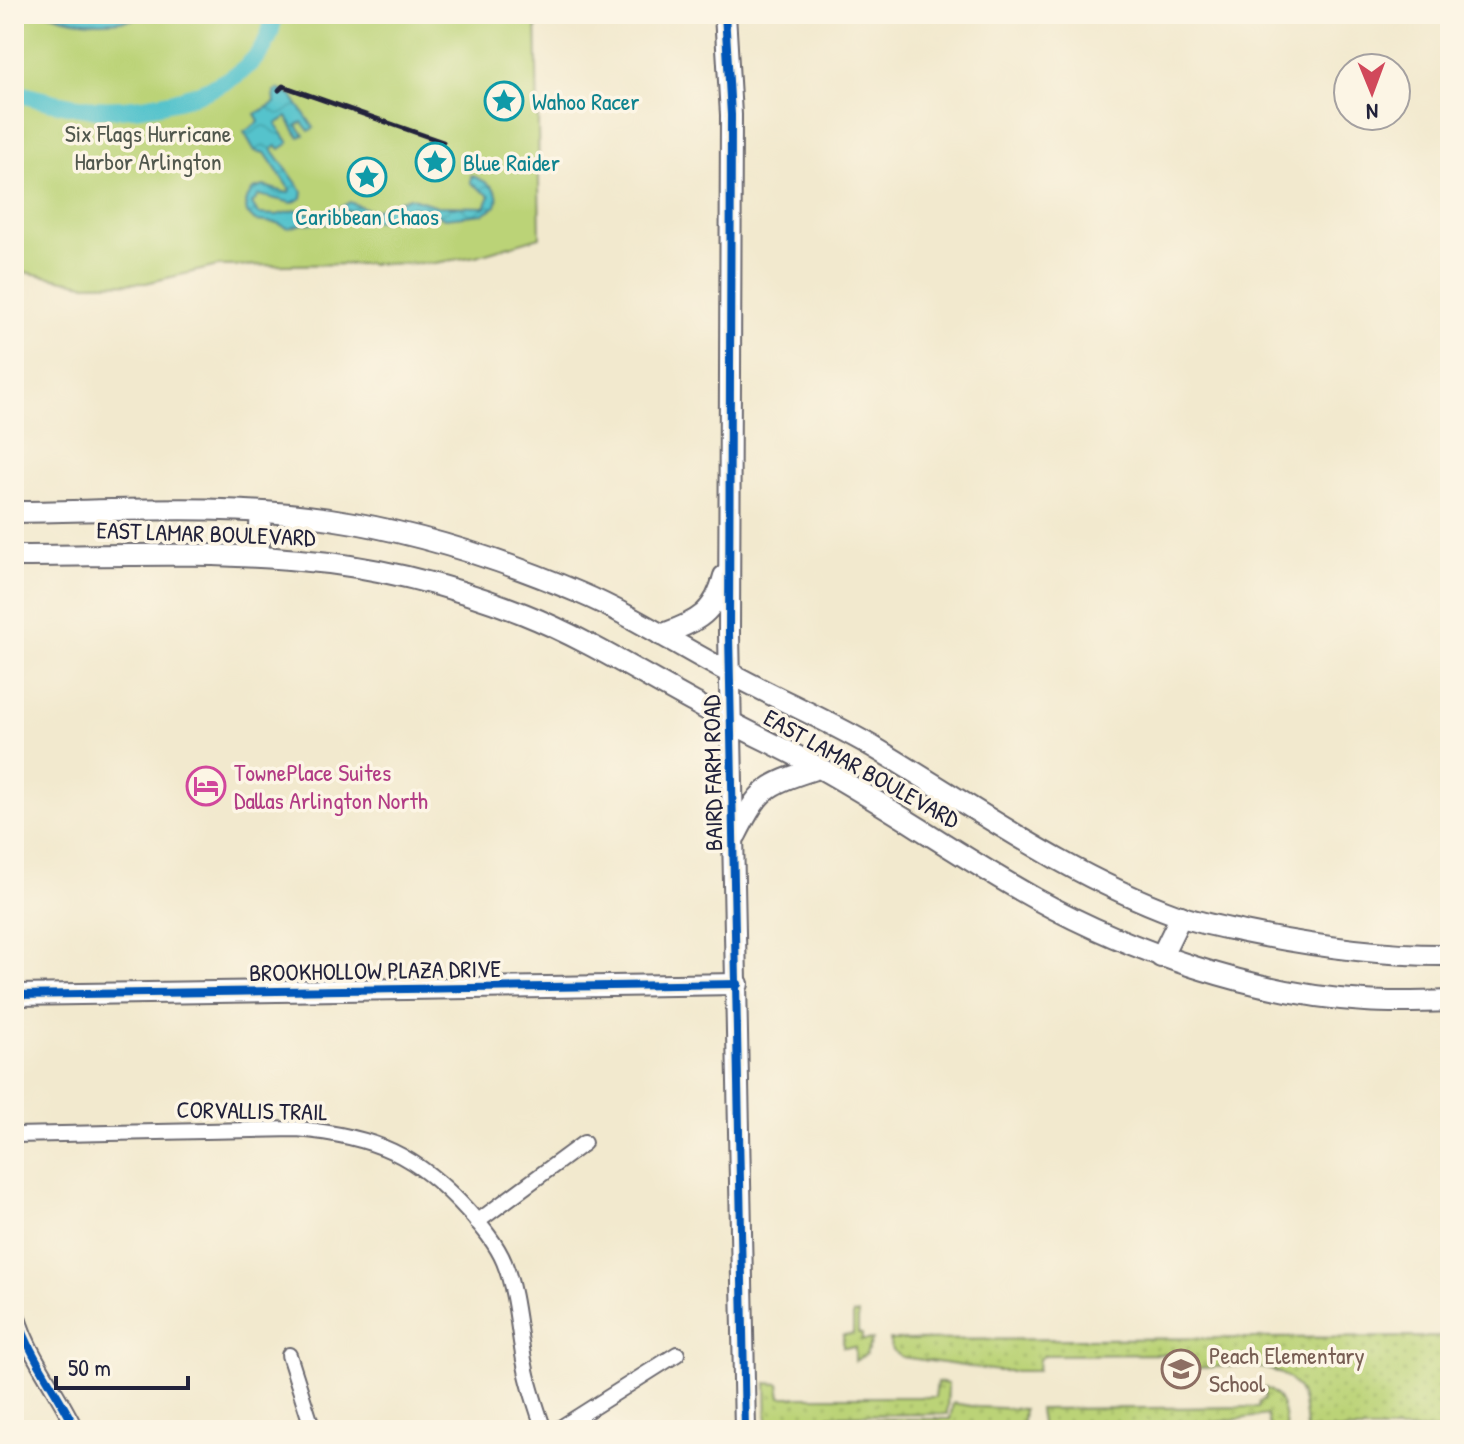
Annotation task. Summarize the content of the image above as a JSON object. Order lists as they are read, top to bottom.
{
  "streets": {
    "main road": ["EAST LAMAR BOULEVARD", "BAIRD FARM ROAD", "BROOKHOLLOW PLAZA DRIVE"],
    "street": ["CORVALLIS TRAIL"]
  },
  "crossings": [
    ["EAST LAMAR BOULEVARD", "BAIRD FARM ROAD"],
    ["BAIRD FARM ROAD", "BROOKHOLLOW PLAZA DRIVE"]
  ],
  "parks": ["Six Flags Hurricane Harbor Arlington"],
  "places": {
    "place": ["Wahoo Racer", "Blue Raider", "Caribbean Chaos"],
    "hotel": ["TownePlace Suites Dallas Arlington North"],
    "school or university": ["Peach Elementary School"]
  },
  "scale_bar": "50 m",
  "north": "bottom"
}
